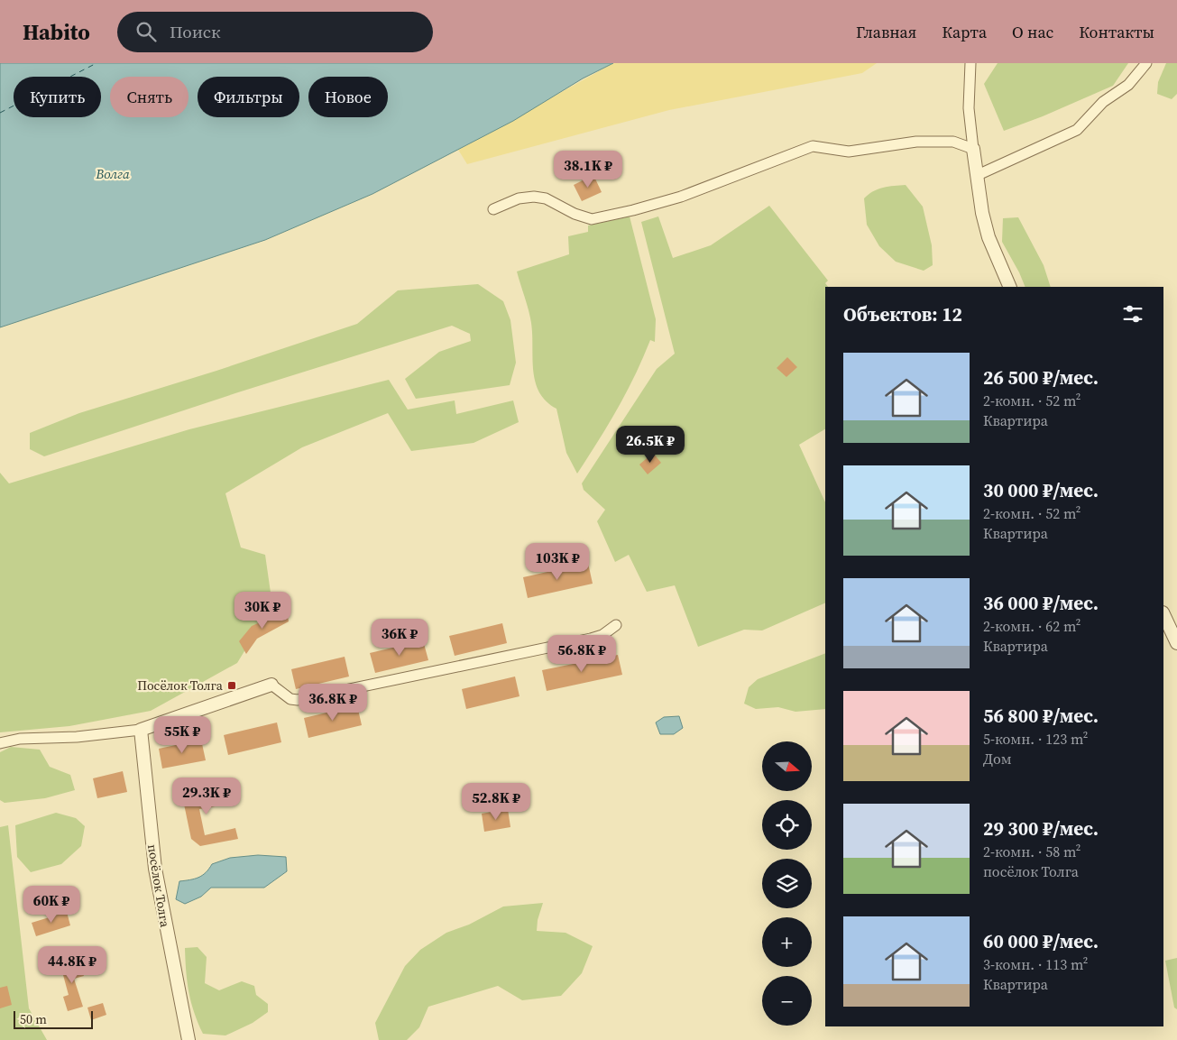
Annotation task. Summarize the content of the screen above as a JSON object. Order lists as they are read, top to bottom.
{
  "streets": {
    "street": ["посёлок Толга"]
  },
  "water": ["Волга"],
  "places": {
    "transit": ["Посёлок Толга"]
  },
  "scale_bar": "50 m",
  "north": "right",
  "page": {
    "header": "Habito",
    "search": "Поиск",
    "nav": [
      "Главная",
      "Карта",
      "О нас",
      "Контакты"
    ],
    "chip": [
      "Купить",
      "Снять",
      "Фильтры",
      "Новое"
    ],
    "price": [
      "38.1K ₽",
      "26.5K ₽",
      "103K ₽",
      "30K ₽",
      "36K ₽",
      "56.8K ₽",
      "36.8K ₽",
      "55K ₽",
      "29.3K ₽",
      "52.8K ₽",
      "60K ₽",
      "44.8K ₽"
    ],
    "heading": "Объектов: 12",
    "list": [
      {
        "name": "26 500 ₽/мес.",
        "note": "2-комн. · 52 m² · Квартира"
      },
      {
        "name": "30 000 ₽/мес.",
        "note": "2-комн. · 52 m² · Квартира"
      },
      {
        "name": "36 000 ₽/мес.",
        "note": "2-комн. · 62 m² · Квартира"
      },
      {
        "name": "56 800 ₽/мес.",
        "note": "5-комн. · 123 m² · Дом"
      },
      {
        "name": "29 300 ₽/мес.",
        "note": "2-комн. · 58 m² · посёлок Толга"
      },
      {
        "name": "60 000 ₽/мес.",
        "note": "3-комн. · 113 m² · Квартира"
      }
    ],
    "map_buttons": ["+", "−"],
    "scale": "50 m"
  }
}
